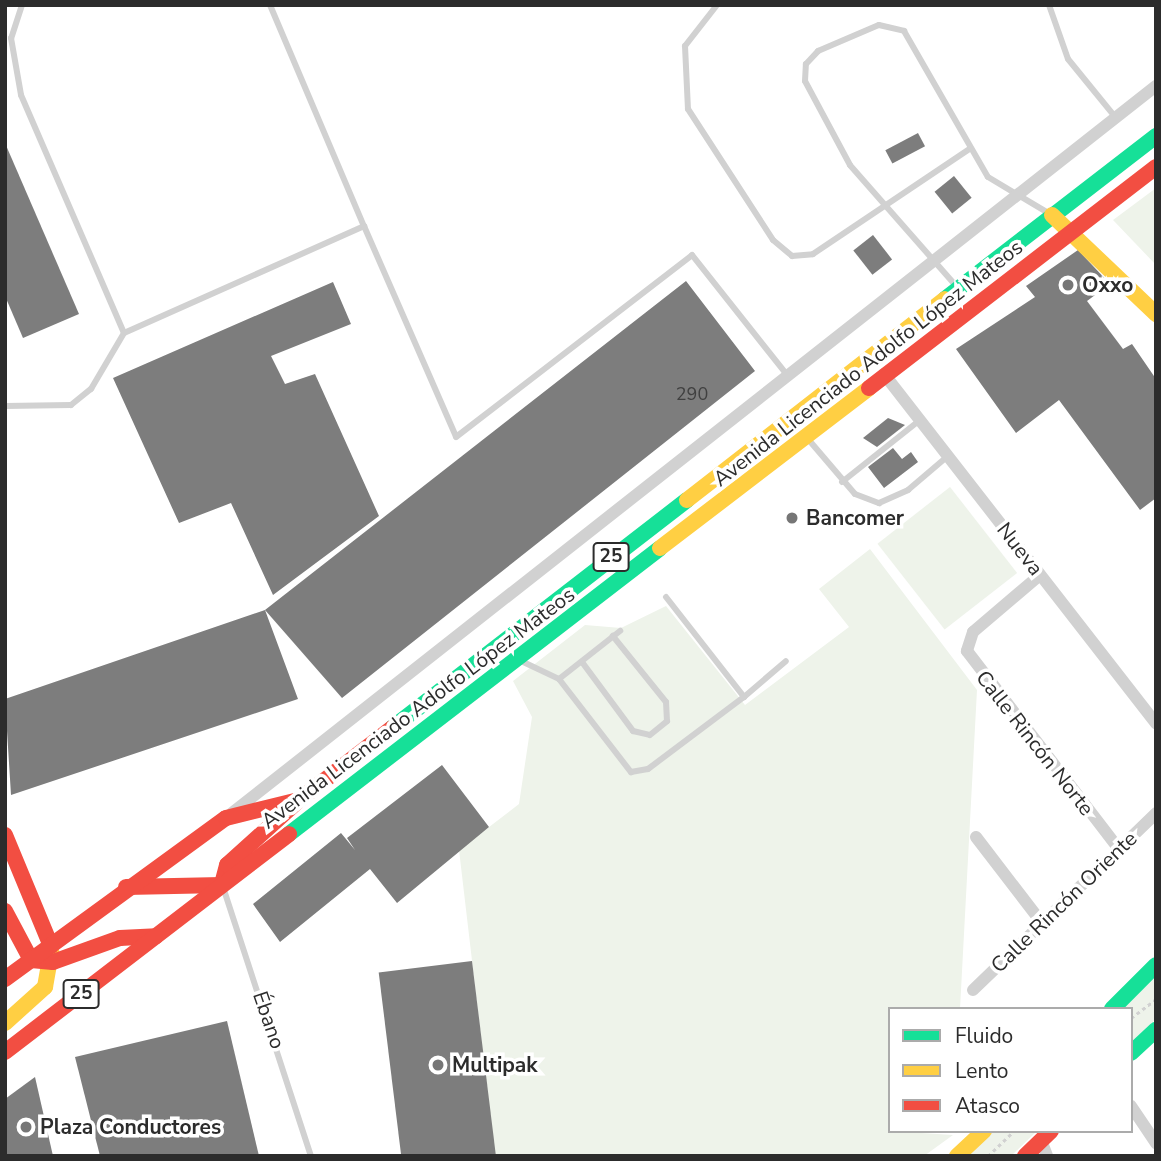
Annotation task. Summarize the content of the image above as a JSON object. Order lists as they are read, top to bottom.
{
  "streets": {
    "main road": ["Avenida Licenciado Adolfo López Mateos", "25"],
    "street": ["Nueva", "Calle Rincón Norte", "Calle Rincón Oriente"],
    "lane": ["Ébano"]
  },
  "crossings": [
    ["Avenida Licenciado Adolfo López Mateos", "Nueva"],
    ["Avenida Licenciado Adolfo López Mateos", "Ébano"],
    ["Nueva", "Calle Rincón Norte"],
    ["Calle Rincón Norte", "Calle Rincón Oriente"]
  ],
  "places": [
    "Oxxo",
    "Bancomer",
    "Multipak",
    "Plaza Conductores"
  ],
  "house_numbers": ["290"],
  "legend": ["Fluido", "Lento", "Atasco"]
}
